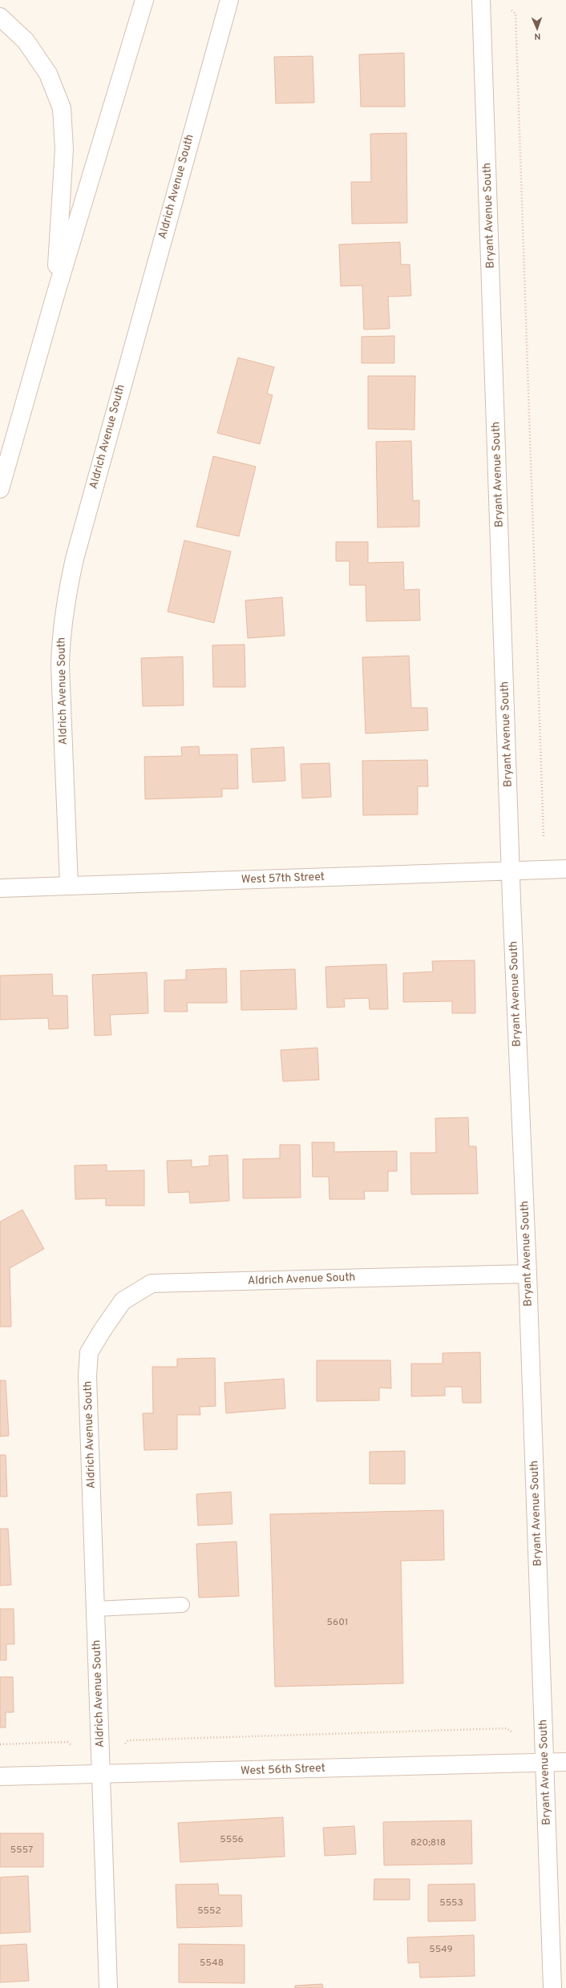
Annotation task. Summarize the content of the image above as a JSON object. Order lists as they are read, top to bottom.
{
  "streets": {
    "street": [
      "Aldrich Avenue South",
      "Bryant Avenue South",
      "West 57th Street",
      "West 56th Street"
    ]
  },
  "crossings": [
    ["Aldrich Avenue South", "Bryant Avenue South"],
    ["Aldrich Avenue South", "West 57th Street"],
    ["Aldrich Avenue South", "West 56th Street"],
    ["Bryant Avenue South", "West 57th Street"],
    ["Bryant Avenue South", "West 56th Street"]
  ],
  "house_numbers": [
    "5601",
    "5556",
    "820;818",
    "5557",
    "5553",
    "5552",
    "5549",
    "5548"
  ],
  "north": "bottom"
}
